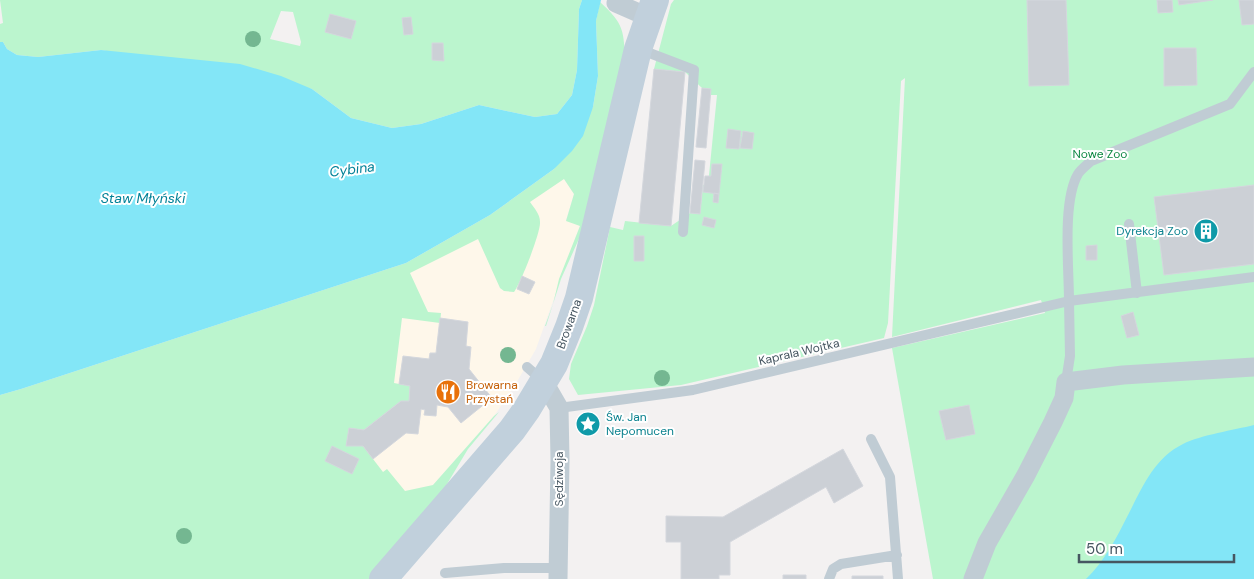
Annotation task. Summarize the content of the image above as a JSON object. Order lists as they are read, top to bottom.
{
  "streets": {
    "street": ["Browarna", "Sędziwoja"],
    "lane": ["Kaprala Wojtka"]
  },
  "crossings": [
    ["Browarna", "Sędziwoja"],
    ["Kaprala Wojtka", "Sędziwoja"]
  ],
  "water": ["Cybina", "Staw Młyński"],
  "parks": ["Nowe Zoo"],
  "places": {
    "building": ["Dyrekcja Zoo"],
    "restaurant": ["Browarna Przystań"],
    "place": ["Św. Jan Nepomucen"]
  },
  "scale_bar": "50 m"
}
